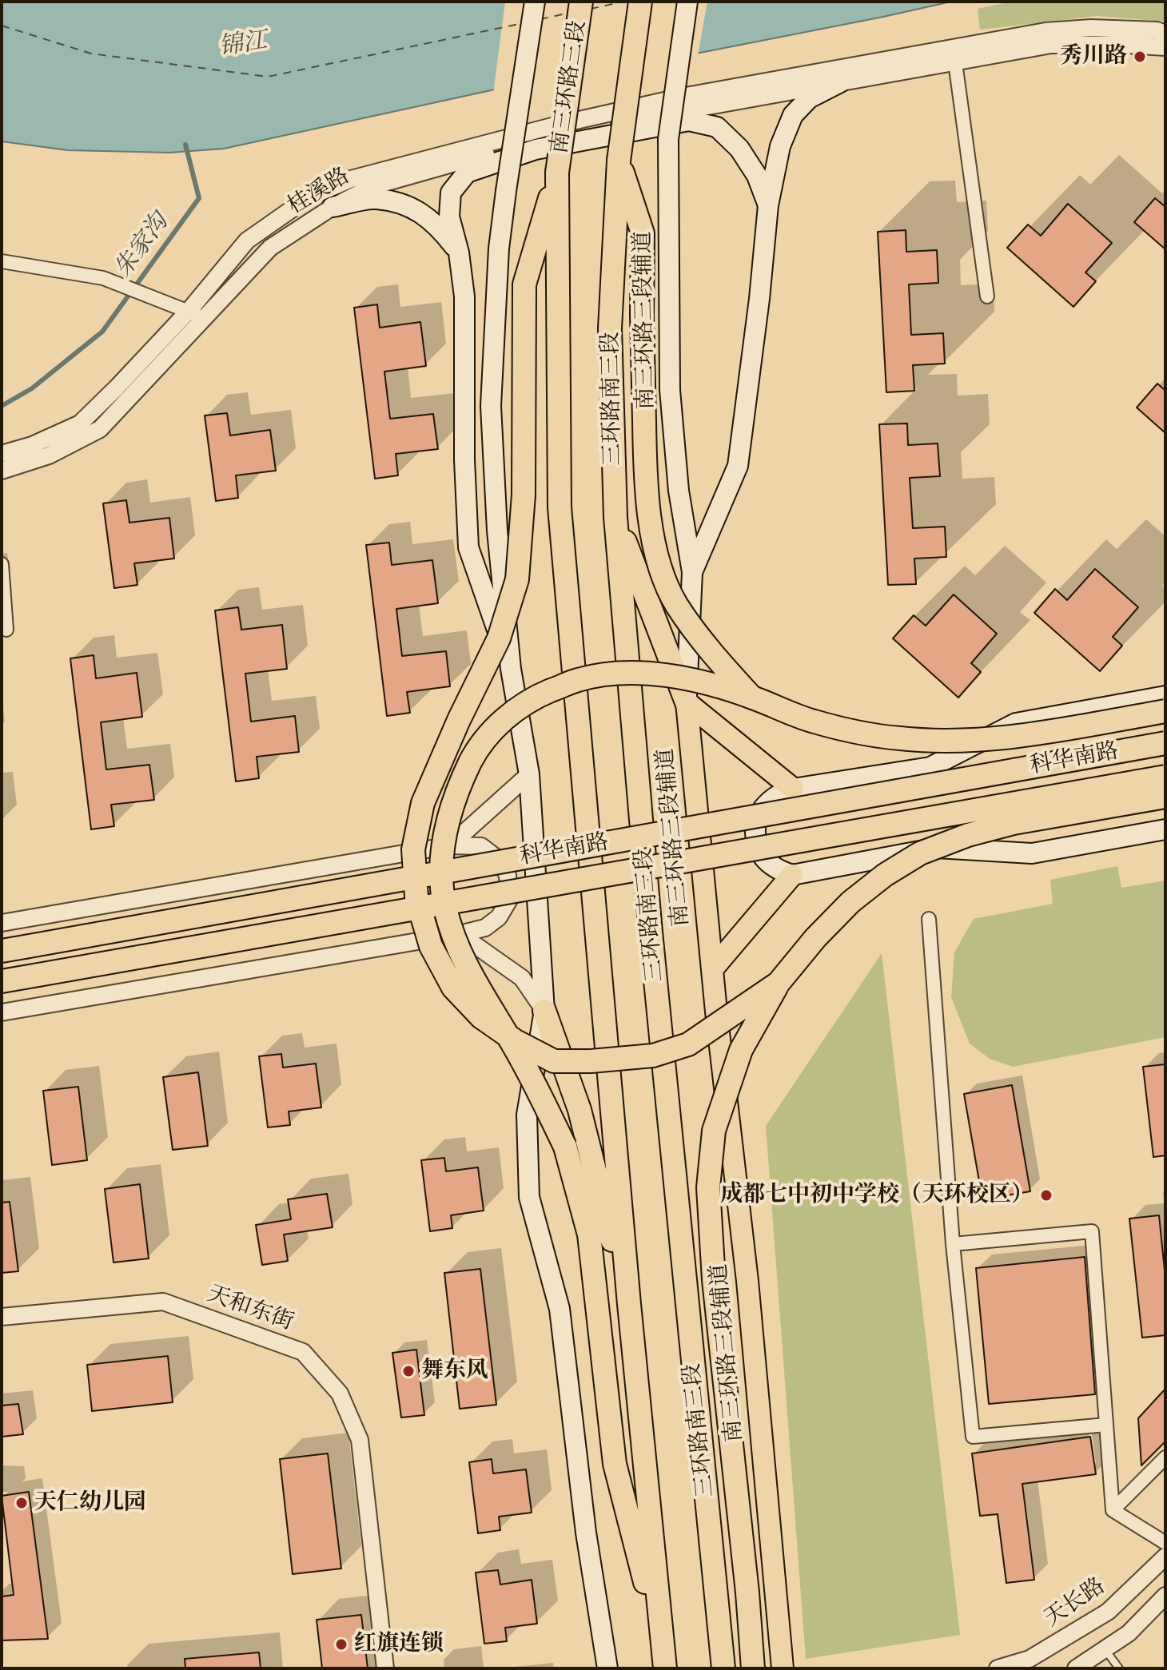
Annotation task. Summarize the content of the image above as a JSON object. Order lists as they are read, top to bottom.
{
  "streets": {
    "highway": ["南三环路三段", "三环路南三段", "科华南路"],
    "main road": ["南三环路三段辅道"],
    "street": ["桂溪路", "天和东街", "天长路"]
  },
  "water": ["锦江", "朱家沟"],
  "places": [
    "秀川路",
    "成都七中初中学校（天环校区）",
    "舞东风",
    "天仁幼儿园",
    "红旗连锁"
  ]
}
